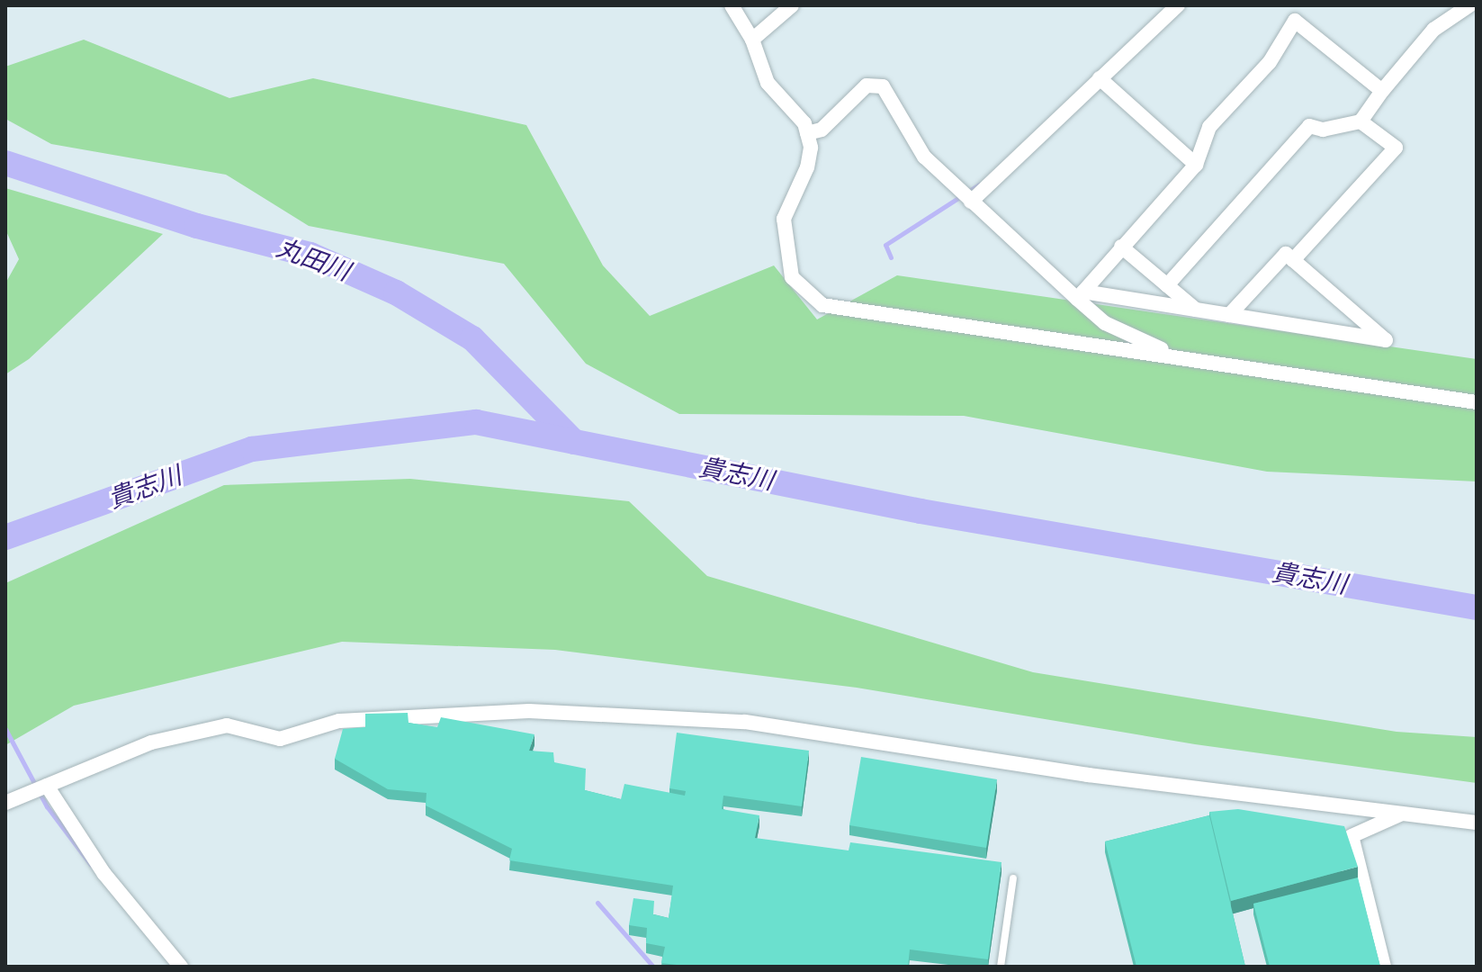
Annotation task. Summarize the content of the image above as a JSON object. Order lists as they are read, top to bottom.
{
  "water": ["丸田川", "貴志川"]
}
